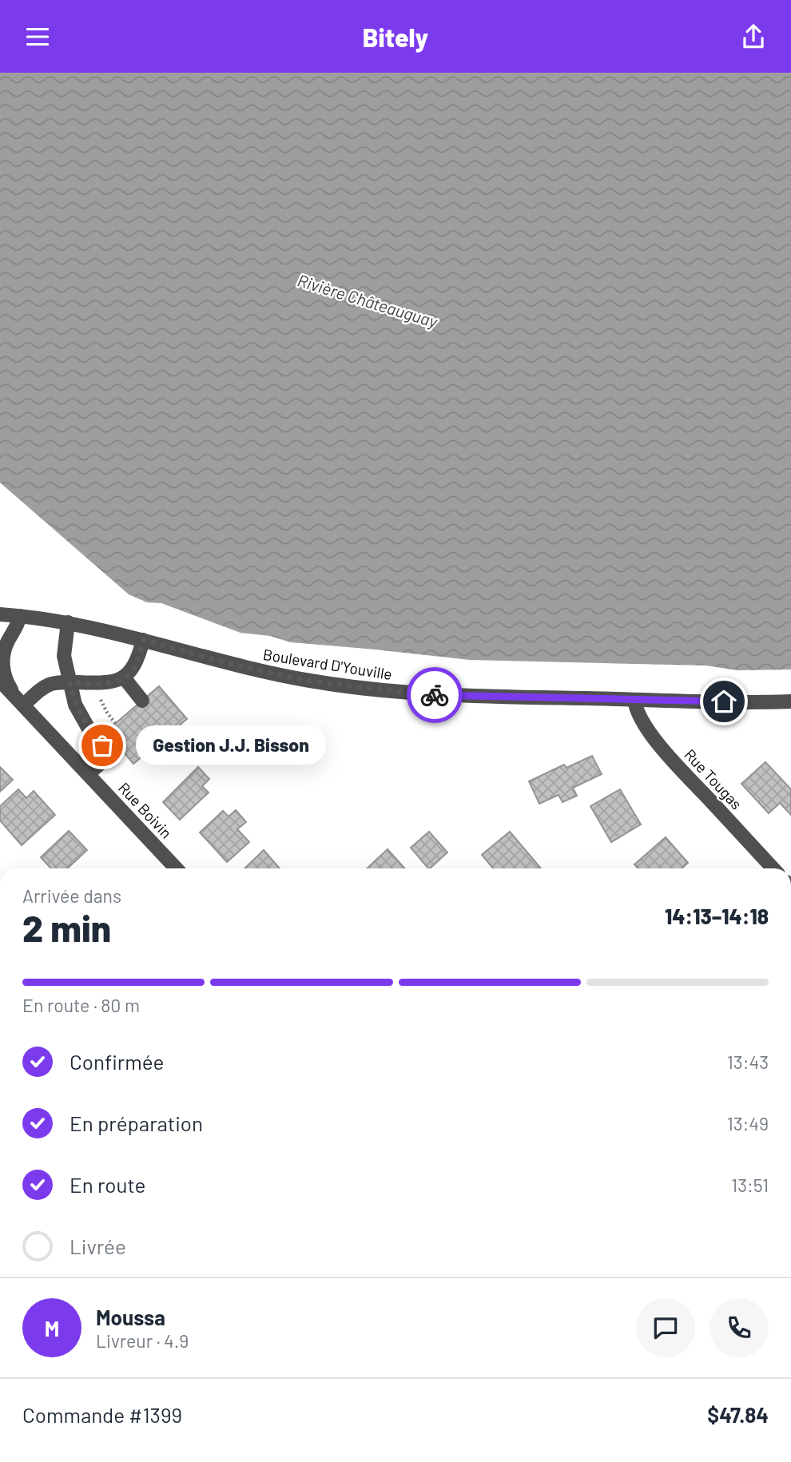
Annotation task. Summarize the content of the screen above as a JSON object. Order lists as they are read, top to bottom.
{
  "streets": {
    "street": ["Boulevard D'Youville", "Rue Tougas", "Rue Boivin"]
  },
  "crossings": [
    ["Boulevard D'Youville", "Rue Tougas"],
    ["Boulevard D'Youville", "Rue Boivin"]
  ],
  "water": ["Rivière Châteauguay"],
  "places": ["Gestion J.J. Bisson"],
  "page": {
    "header": "Bitely",
    "bubble": "Gestion J.J. Bisson",
    "heading": ["2 min", "Arrivée dans", "14:13–14:18"],
    "panel": [
      "Moussa",
      "Livreur · 4.9",
      "Commande #1399",
      "$47.84"
    ],
    "bar": "En route · 80 m",
    "list": [
      ["Confirmée", "13:43"],
      ["En préparation", "13:49"],
      ["En route", "13:51"],
      "Livrée"
    ],
    "round": "M"
  }
}
